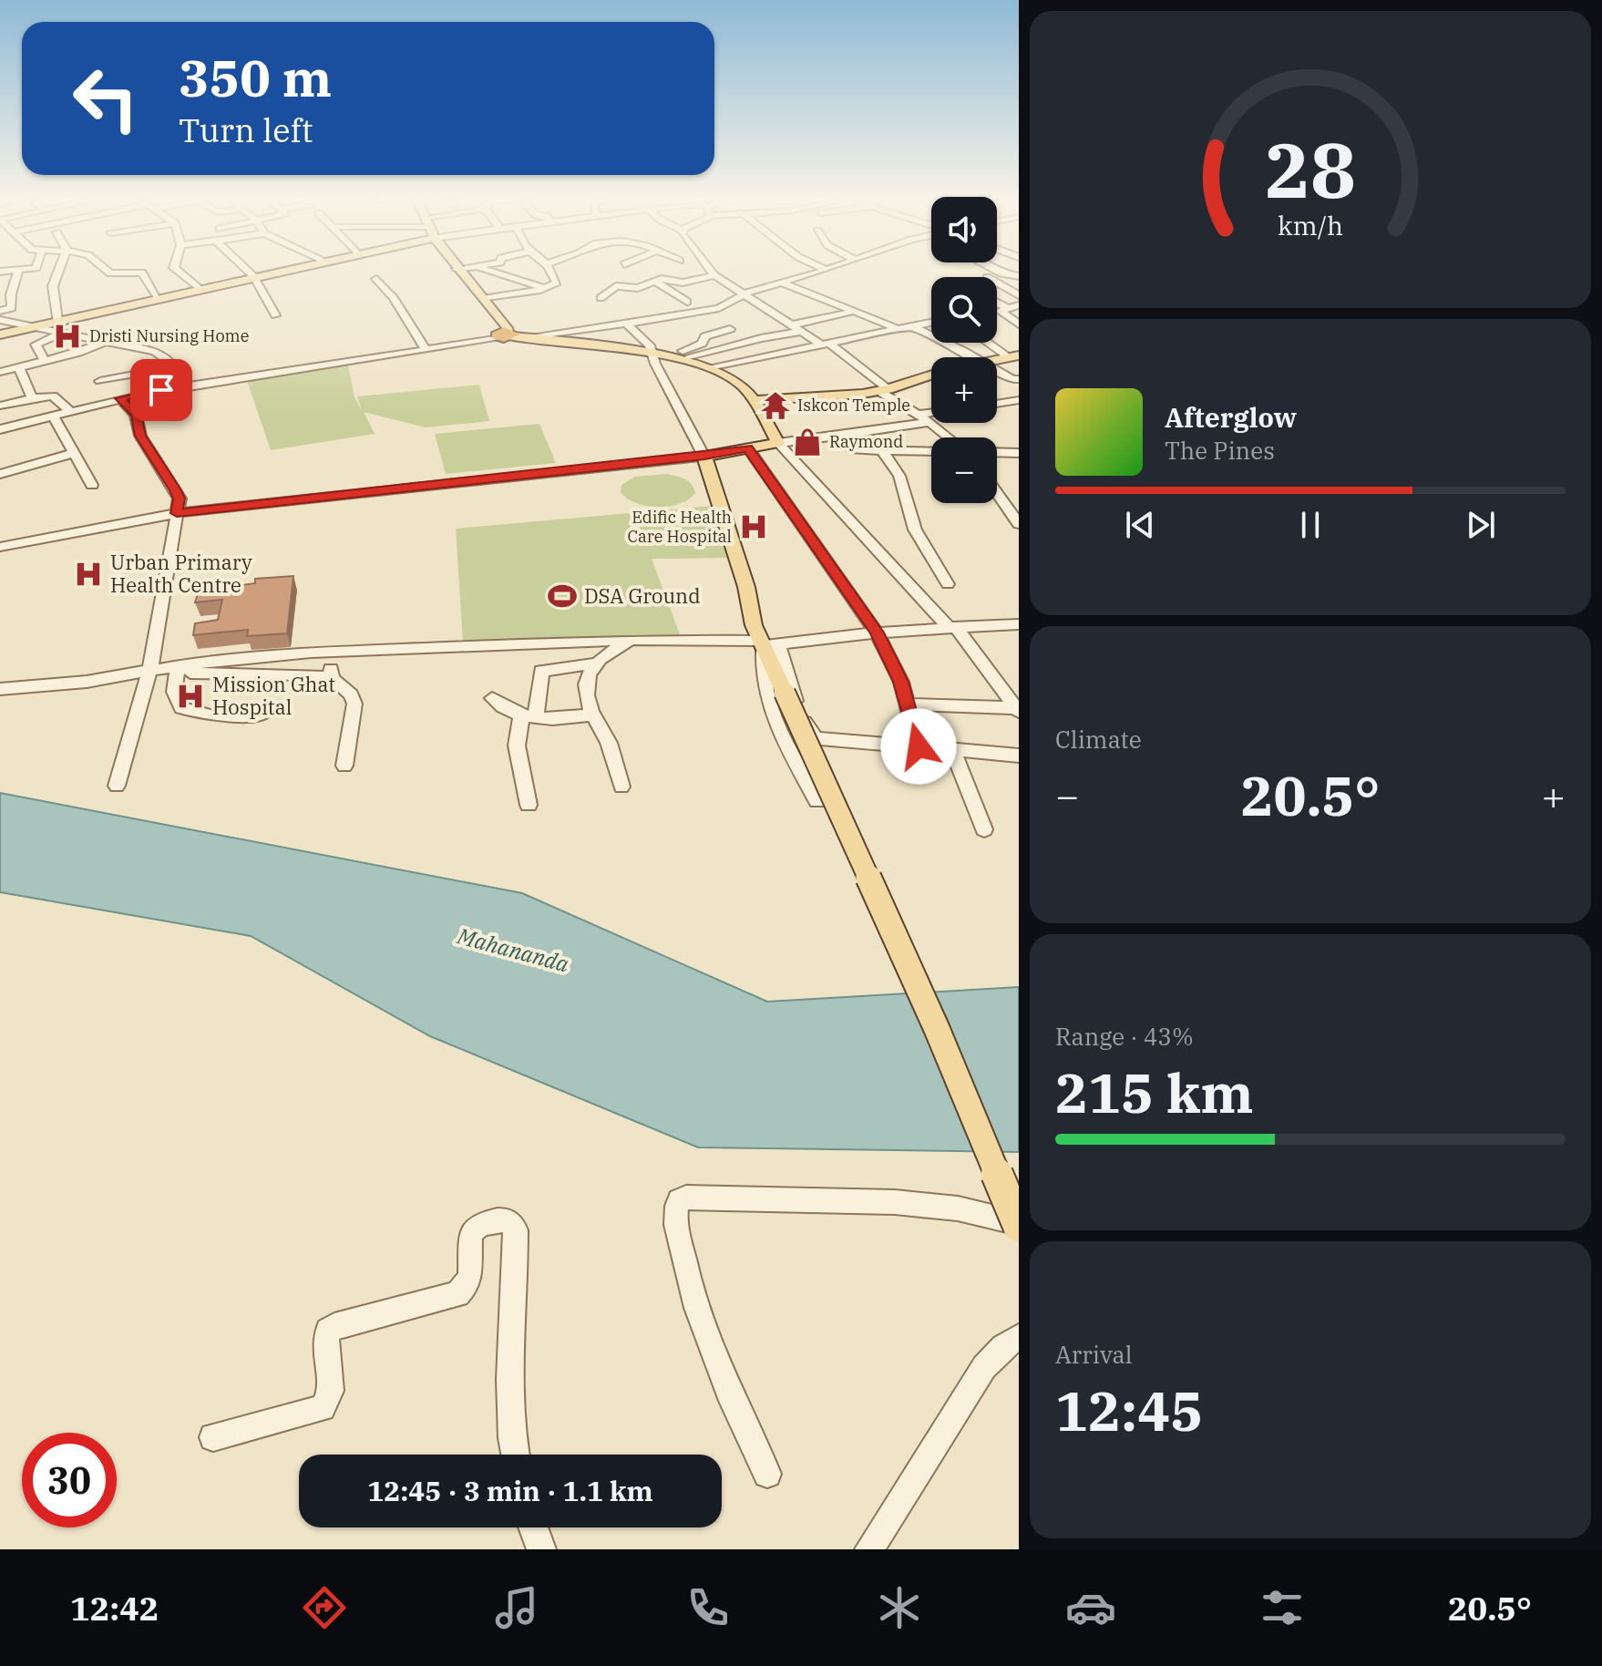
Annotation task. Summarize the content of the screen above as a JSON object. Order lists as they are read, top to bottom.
{
  "water": ["Mahananda"],
  "places": {
    "hospital": [
      "Dristi Nursing Home",
      "Edific Health Care Hospital",
      "Urban Primary Health Centre",
      "Mission Ghat Hospital"
    ],
    "temple": ["Iskcon Temple"],
    "shop": ["Raymond"],
    "sports": ["DSA Ground"]
  },
  "page": {
    "turn": ["350 m", "Turn left"],
    "map_buttons": ["+", "−"],
    "song": ["Afterglow", "The Pines"],
    "tile": [
      "Climate",
      ["Range · 43%", "215 km"],
      ["Arrival", "12:45"]
    ],
    "heat": ["−", "20.5°", "+"],
    "limit": "30",
    "trip": "12:45 · 3 min · 1.1 km",
    "tabs": ["12:42", "20.5°"],
    "gauge": ["28", "km/h"]
  }
}
